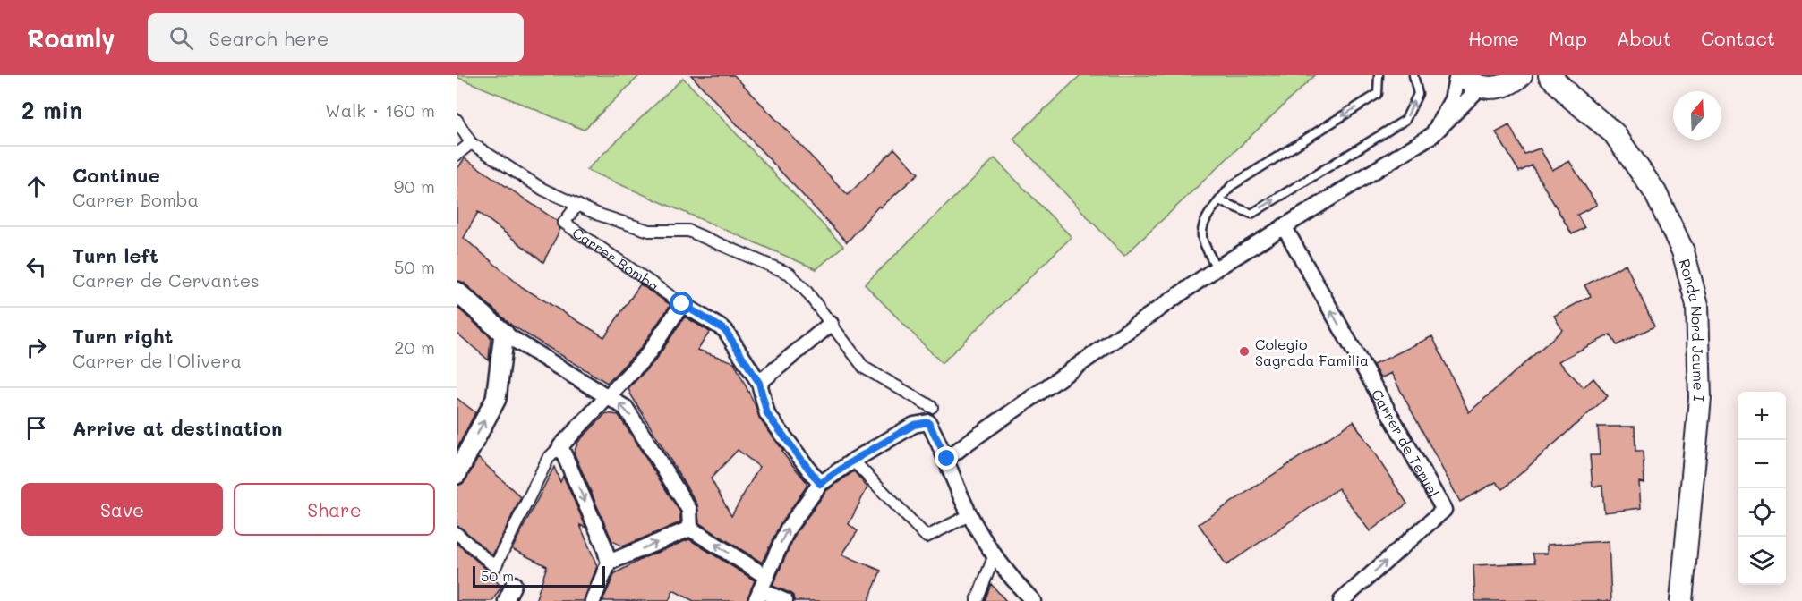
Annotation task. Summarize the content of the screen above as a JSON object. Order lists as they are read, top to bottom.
{
  "streets": {
    "main road": ["Ronda Nord Jaume I"],
    "street": ["Carrer Bomba", "Carrer de Teruel"]
  },
  "one_way": ["Carrer de Teruel"],
  "places": ["Colegio Sagrada Familia"],
  "scale_bar": "50 m",
  "north": "top",
  "page": {
    "header": "Roamly",
    "search": "Search here",
    "nav": [
      "Home",
      "Map",
      "About",
      "Contact"
    ],
    "heading": ["2 min", "Walk · 160 m"],
    "list": [
      ["Continue", "Carrer Bomba", "90 m"],
      ["Turn left", "Carrer de Cervantes", "50 m"],
      ["Turn right", "Carrer de l'Olivera", "20 m"],
      "Arrive at destination"
    ],
    "map_buttons": ["+", "−"],
    "buttons": ["Save", "Share"],
    "scale": "50 m"
  }
}
